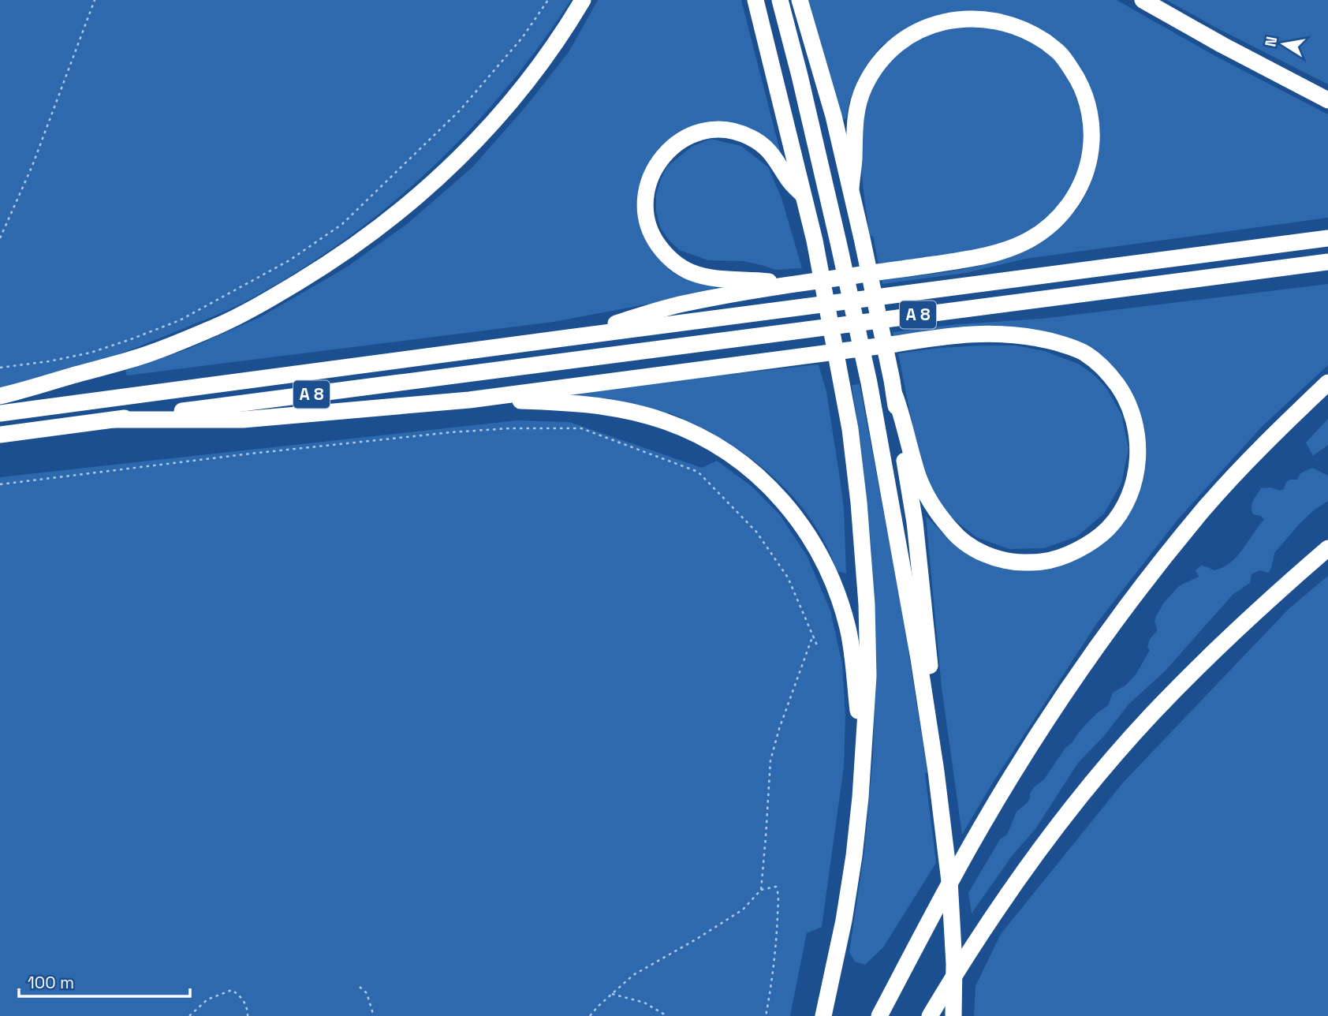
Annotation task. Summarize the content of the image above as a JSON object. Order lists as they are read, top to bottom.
{
  "streets": {
    "highway": ["A 8"]
  },
  "scale_bar": "100 m",
  "north": "left"
}
